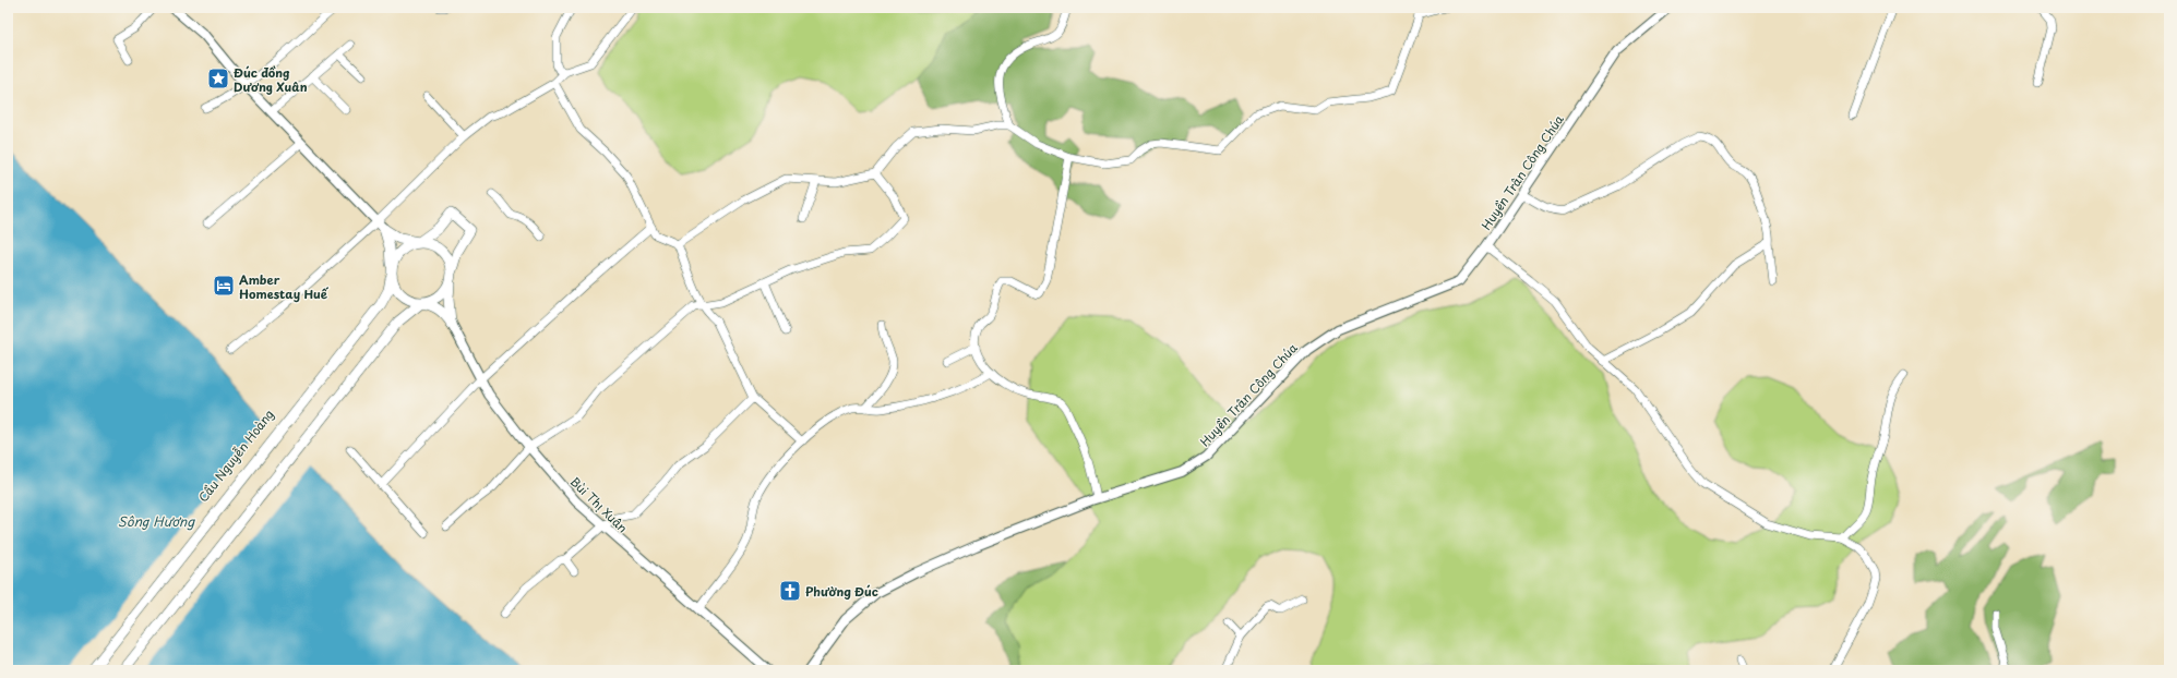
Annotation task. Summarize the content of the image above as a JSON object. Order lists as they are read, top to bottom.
{
  "streets": {
    "main road": ["Cầu Nguyễn Hoàng"],
    "street": ["Huyền Trân Công Chúa", "Bùi Thị Xuân"]
  },
  "water": ["Sông Hương"],
  "places": {
    "place": ["Đúc đồng Dương Xuân"],
    "hotel": ["Amber Homestay Huế"],
    "church": ["Phường Đúc"]
  }
}
